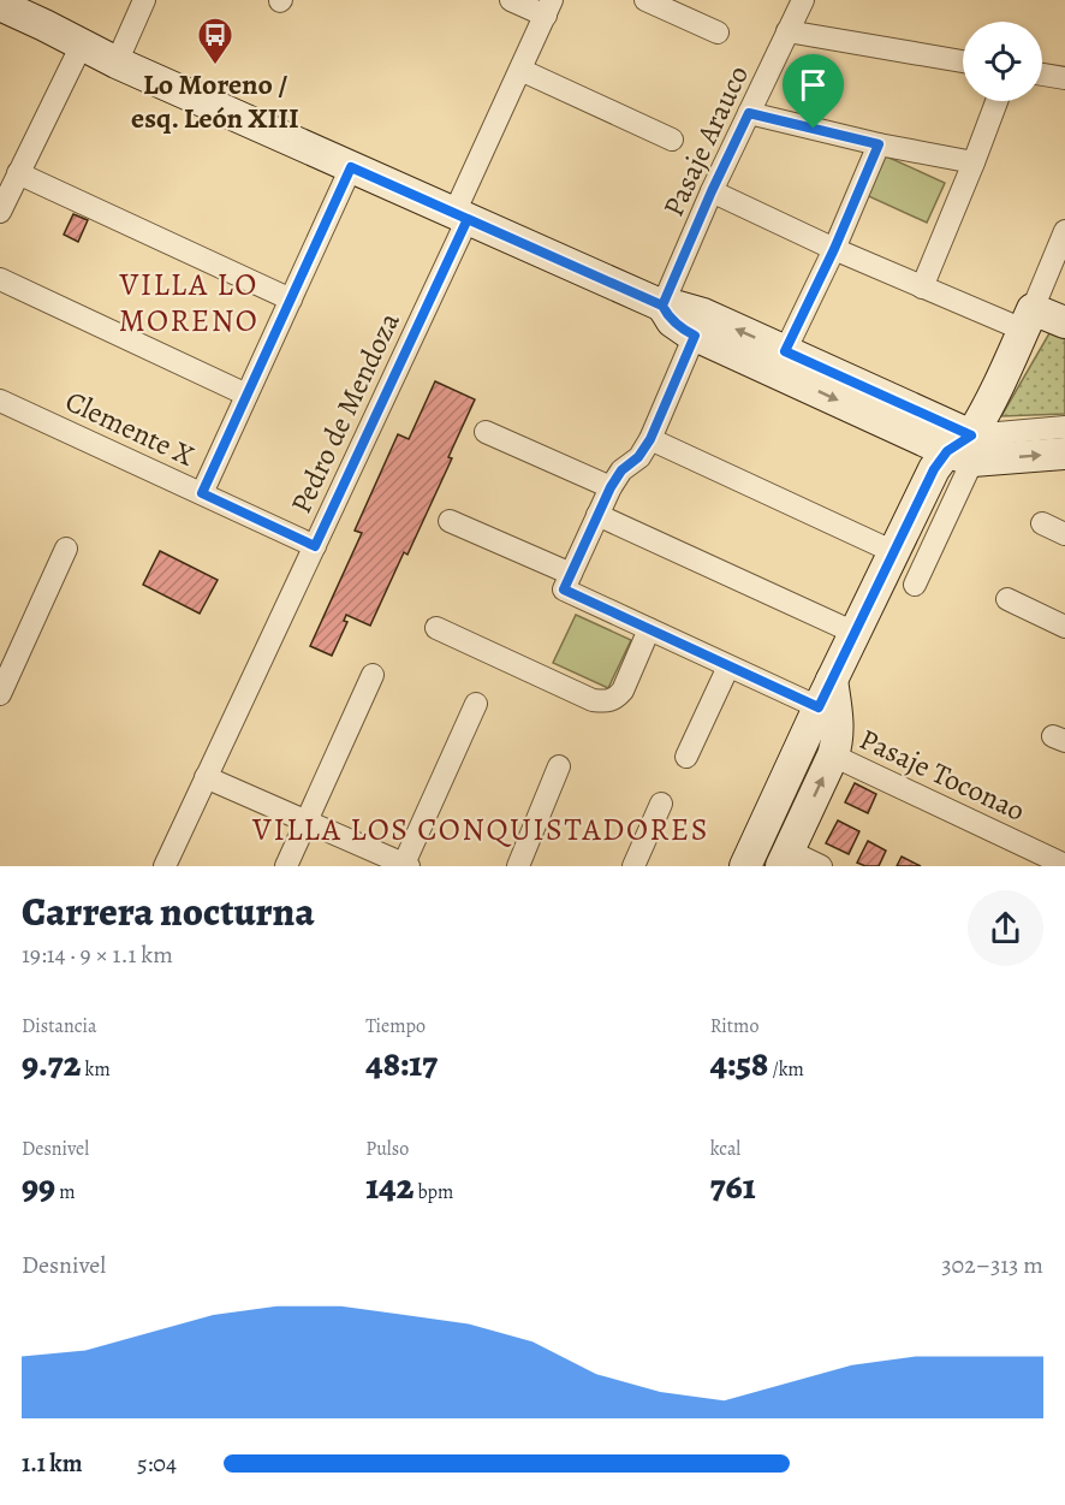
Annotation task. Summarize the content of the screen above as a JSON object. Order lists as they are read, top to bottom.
{
  "streets": {
    "street": [
      "Pasaje Arauco",
      "Pedro de Mendoza",
      "Clemente X",
      "Pasaje Toconao"
    ]
  },
  "crossings": [
    ["Pedro de Mendoza", "Clemente X"]
  ],
  "districts": ["VILLA LO MORENO", "VILLA LOS CONQUISTADORES"],
  "places": {
    "bus stop": ["Lo Moreno / esq. León XIII"]
  },
  "page": {
    "heading": ["Carrera nocturna", "19:14 · 9 × 1.1 km"],
    "stats": [
      ["Distancia", "9.72 km"],
      ["Tiempo", "48:17"],
      ["Ritmo", "4:58 /km"],
      ["Desnivel", "99 m"],
      ["Pulso", "142 bpm"],
      ["kcal", "761"]
    ],
    "chart": ["Desnivel", "302–313 m"],
    "list": [
      {
        "name": "1.1 km",
        "note": "5:04"
      }
    ]
  }
}
